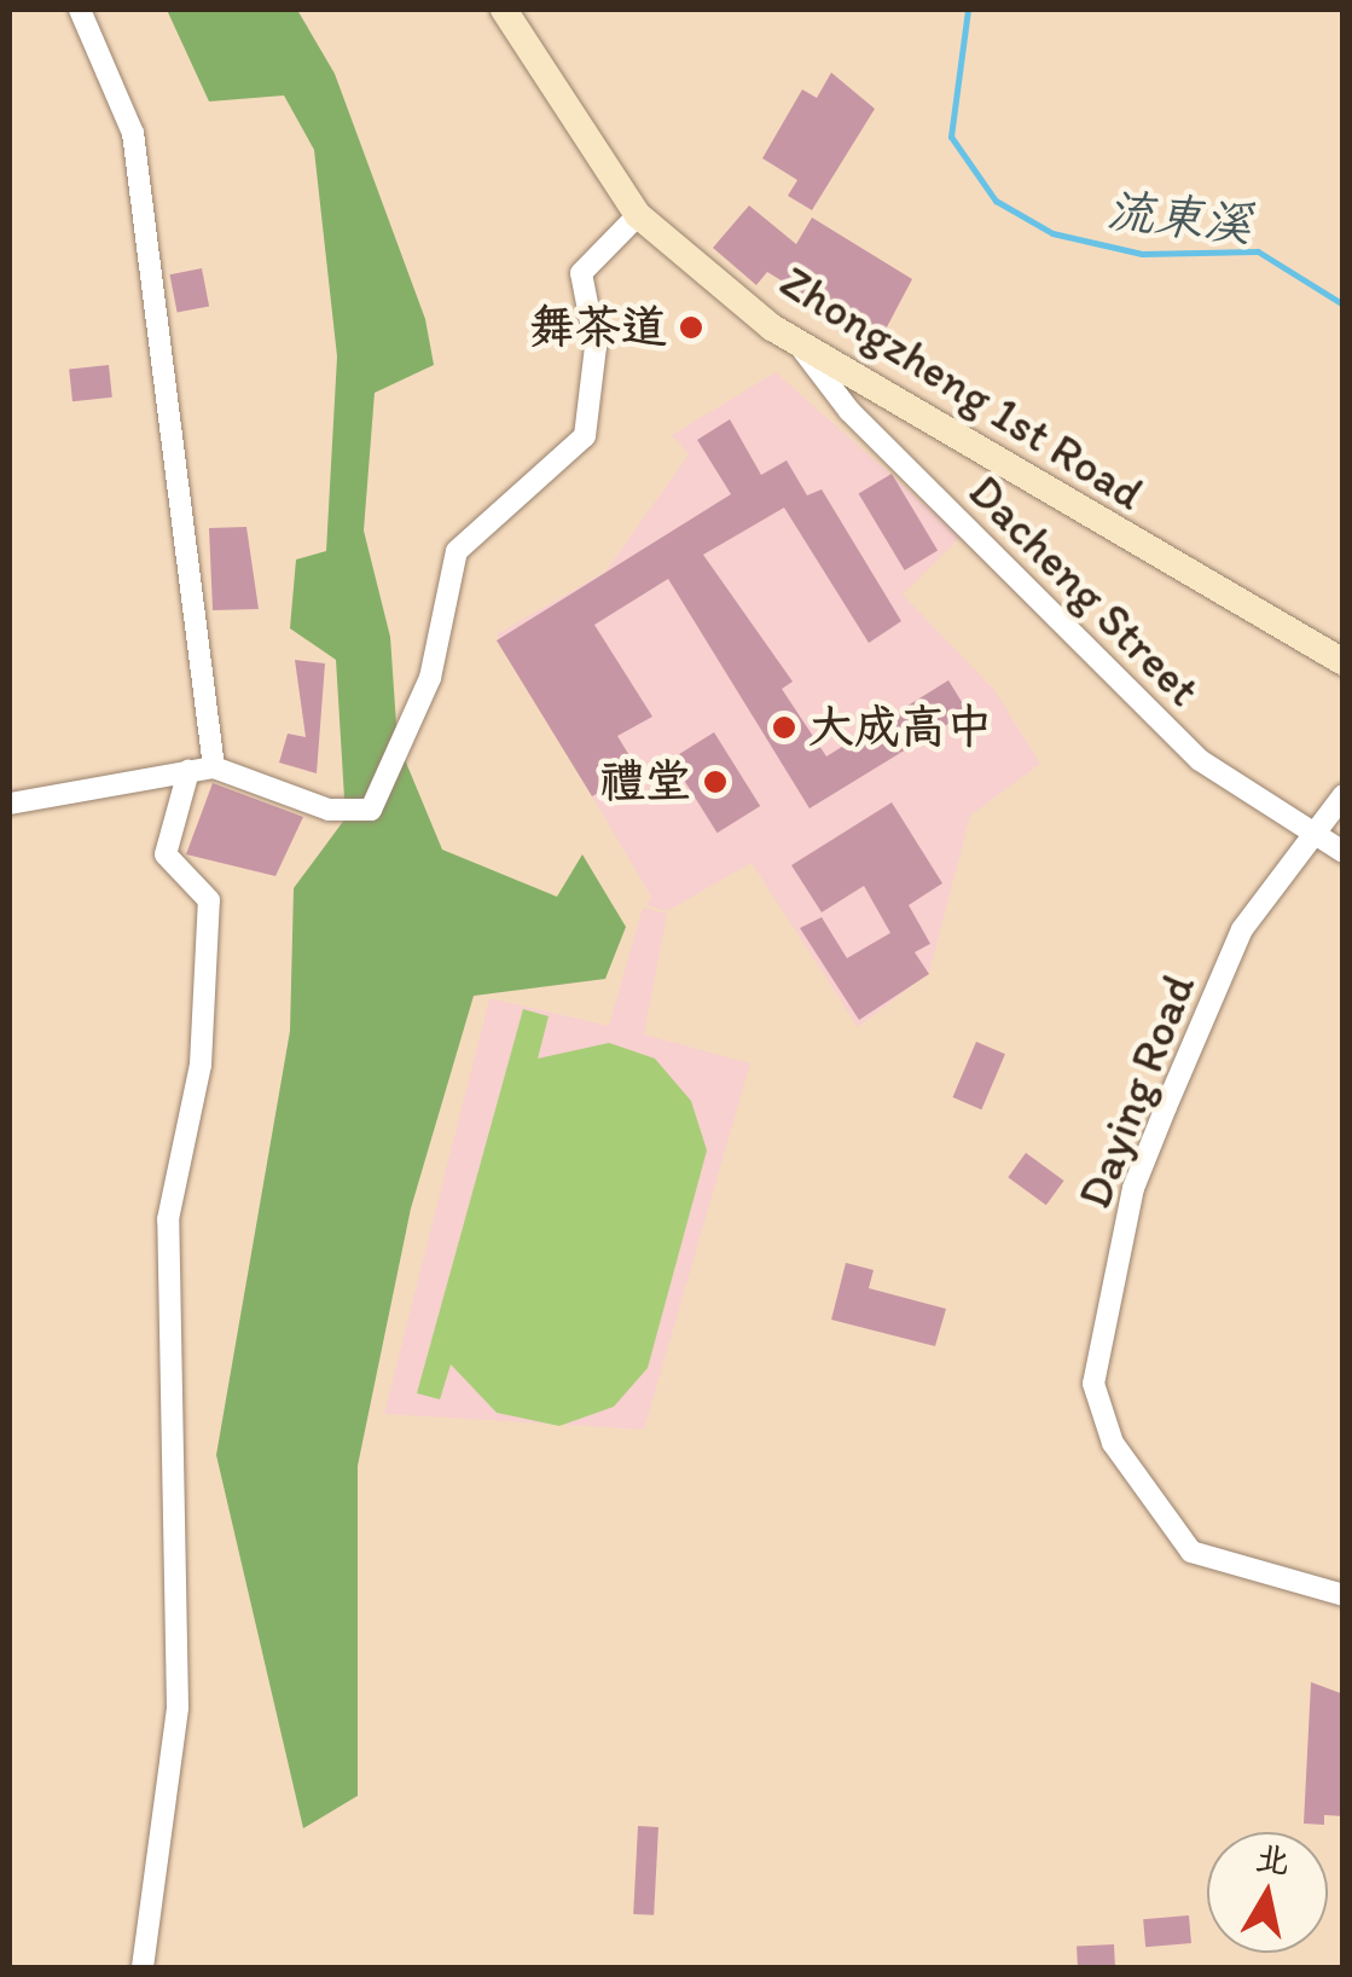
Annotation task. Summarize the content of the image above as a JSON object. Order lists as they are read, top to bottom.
{
  "streets": {
    "main road": ["Zhongzheng 1st Road"],
    "street": ["Dacheng Street", "Daying Road"]
  },
  "crossings": [
    ["Zhongzheng 1st Road", "Dacheng Street"],
    ["Dacheng Street", "Daying Road"]
  ],
  "water": ["流東溪"],
  "places": ["舞茶道", "大成高中", "禮堂"],
  "north": "top"
}
